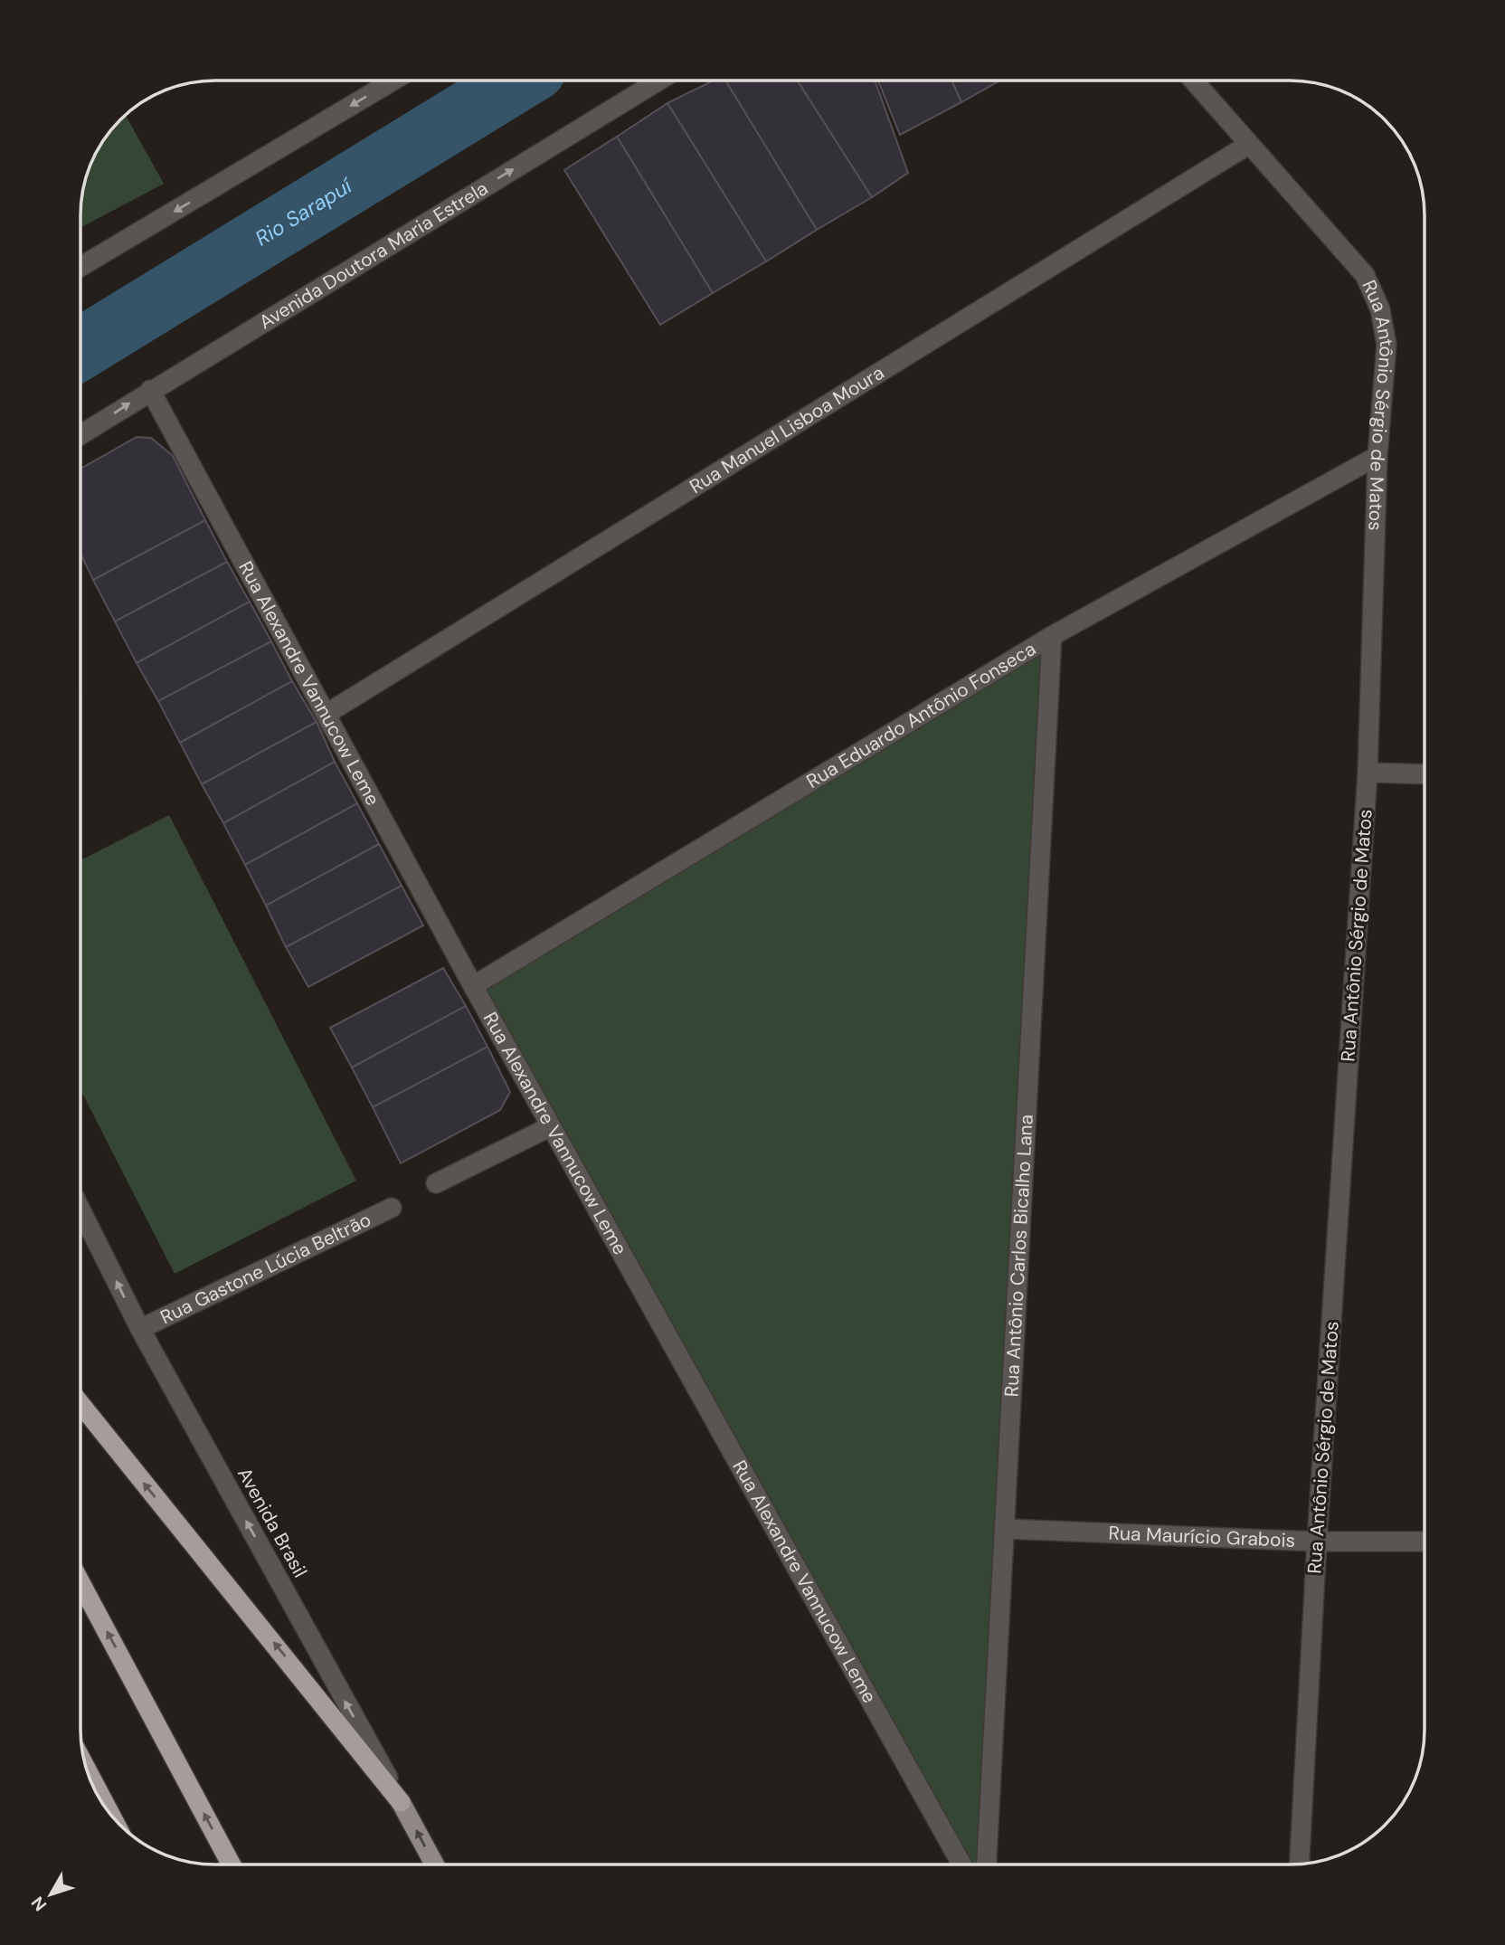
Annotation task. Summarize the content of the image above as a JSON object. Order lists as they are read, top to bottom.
{
  "streets": {
    "main road": ["Avenida Brasil"],
    "street": [
      "Avenida Doutora Maria Estrela",
      "Rua Antônio Sérgio de Matos",
      "Rua Manuel Lisboa Moura",
      "Rua Alexandre Vannucow Leme",
      "Rua Eduardo Antônio Fonseca",
      "Rua Antônio Carlos Bicalho Lana",
      "Rua Gastone Lúcia Beltrão",
      "Rua Maurício Grabois"
    ]
  },
  "crossings": [
    ["Avenida Doutora Maria Estrela", "Rua Alexandre Vannucow Leme"],
    ["Rua Antônio Sérgio de Matos", "Rua Manuel Lisboa Moura"],
    ["Rua Antônio Sérgio de Matos", "Rua Eduardo Antônio Fonseca"],
    ["Rua Antônio Sérgio de Matos", "Rua Maurício Grabois"],
    ["Rua Manuel Lisboa Moura", "Rua Alexandre Vannucow Leme"],
    ["Rua Alexandre Vannucow Leme", "Rua Eduardo Antônio Fonseca"],
    ["Rua Eduardo Antônio Fonseca", "Rua Antônio Carlos Bicalho Lana"],
    ["Rua Antônio Carlos Bicalho Lana", "Rua Maurício Grabois"],
    ["Rua Gastone Lúcia Beltrão", "Avenida Brasil"]
  ],
  "one_way": ["Avenida Brasil"],
  "water": ["Rio Sarapuí"],
  "north": "bottom left"
}
